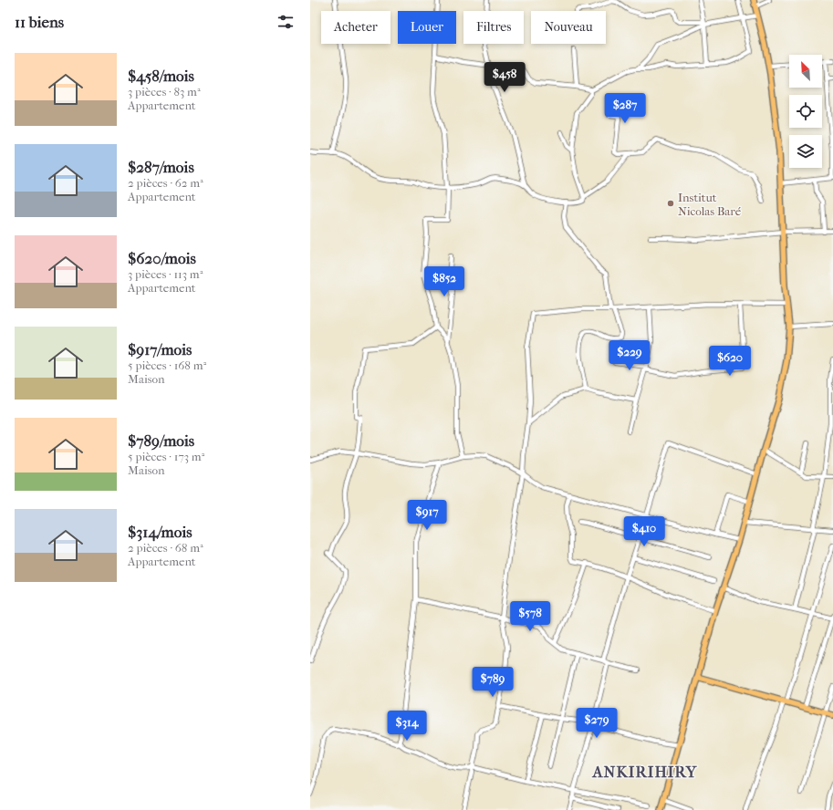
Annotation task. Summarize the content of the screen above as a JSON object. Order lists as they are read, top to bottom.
{
  "districts": ["ANKIRIHIRY"],
  "places": ["Institut Nicolas Baré"],
  "north": "top left",
  "page": {
    "heading": "11 biens",
    "chip": [
      "Acheter",
      "Louer",
      "Filtres",
      "Nouveau"
    ],
    "list": [
      {
        "name": "$458/mois",
        "note": "3 pièces · 83 m² · Appartement"
      },
      {
        "name": "$287/mois",
        "note": "2 pièces · 62 m² · Appartement"
      },
      {
        "name": "$620/mois",
        "note": "3 pièces · 113 m² · Appartement"
      },
      {
        "name": "$917/mois",
        "note": "5 pièces · 168 m² · Maison"
      },
      {
        "name": "$789/mois",
        "note": "5 pièces · 173 m² · Maison"
      },
      {
        "name": "$314/mois",
        "note": "2 pièces · 68 m² · Appartement"
      }
    ],
    "price": [
      "$458",
      "$287",
      "$852",
      "$229",
      "$620",
      "$917",
      "$410",
      "$578",
      "$789",
      "$279",
      "$314"
    ]
  }
}
